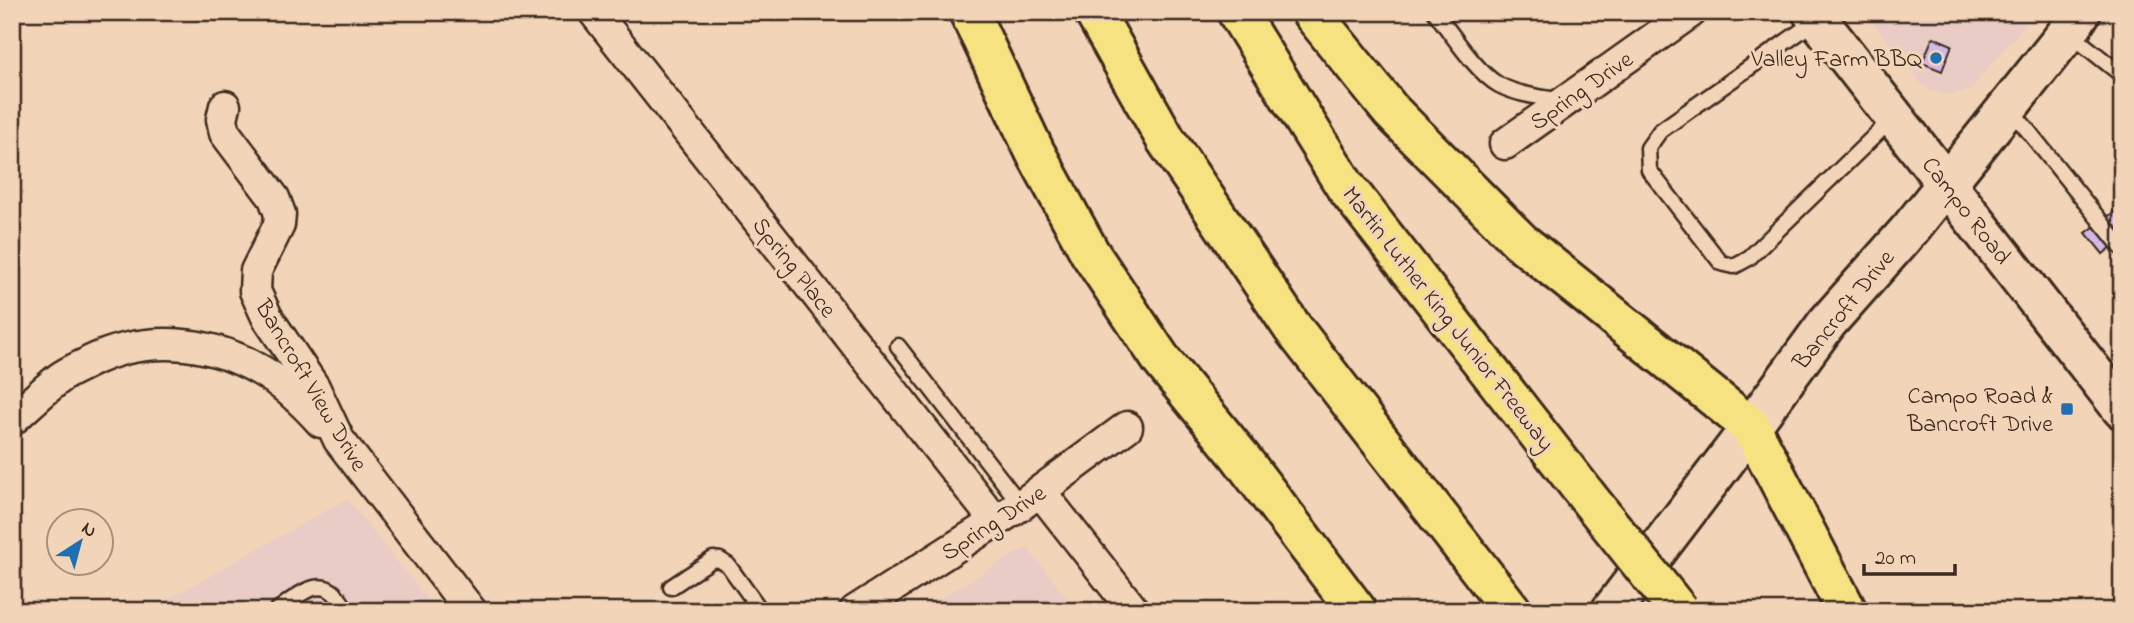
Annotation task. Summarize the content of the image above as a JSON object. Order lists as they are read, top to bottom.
{
  "streets": {
    "highway": ["Martin Luther King Junior Freeway"],
    "street": [
      "Spring Drive",
      "Campo Road",
      "Spring Place",
      "Bancroft Drive",
      "Bancroft View Drive"
    ]
  },
  "crossings": [
    ["Spring Drive", "Spring Place"],
    ["Campo Road", "Bancroft Drive"]
  ],
  "places": {
    "other": ["Valley Farm BBQ"],
    "transit": ["Campo Road & Bancroft Drive"]
  },
  "scale_bar": "20 m",
  "north": "top right"
}
